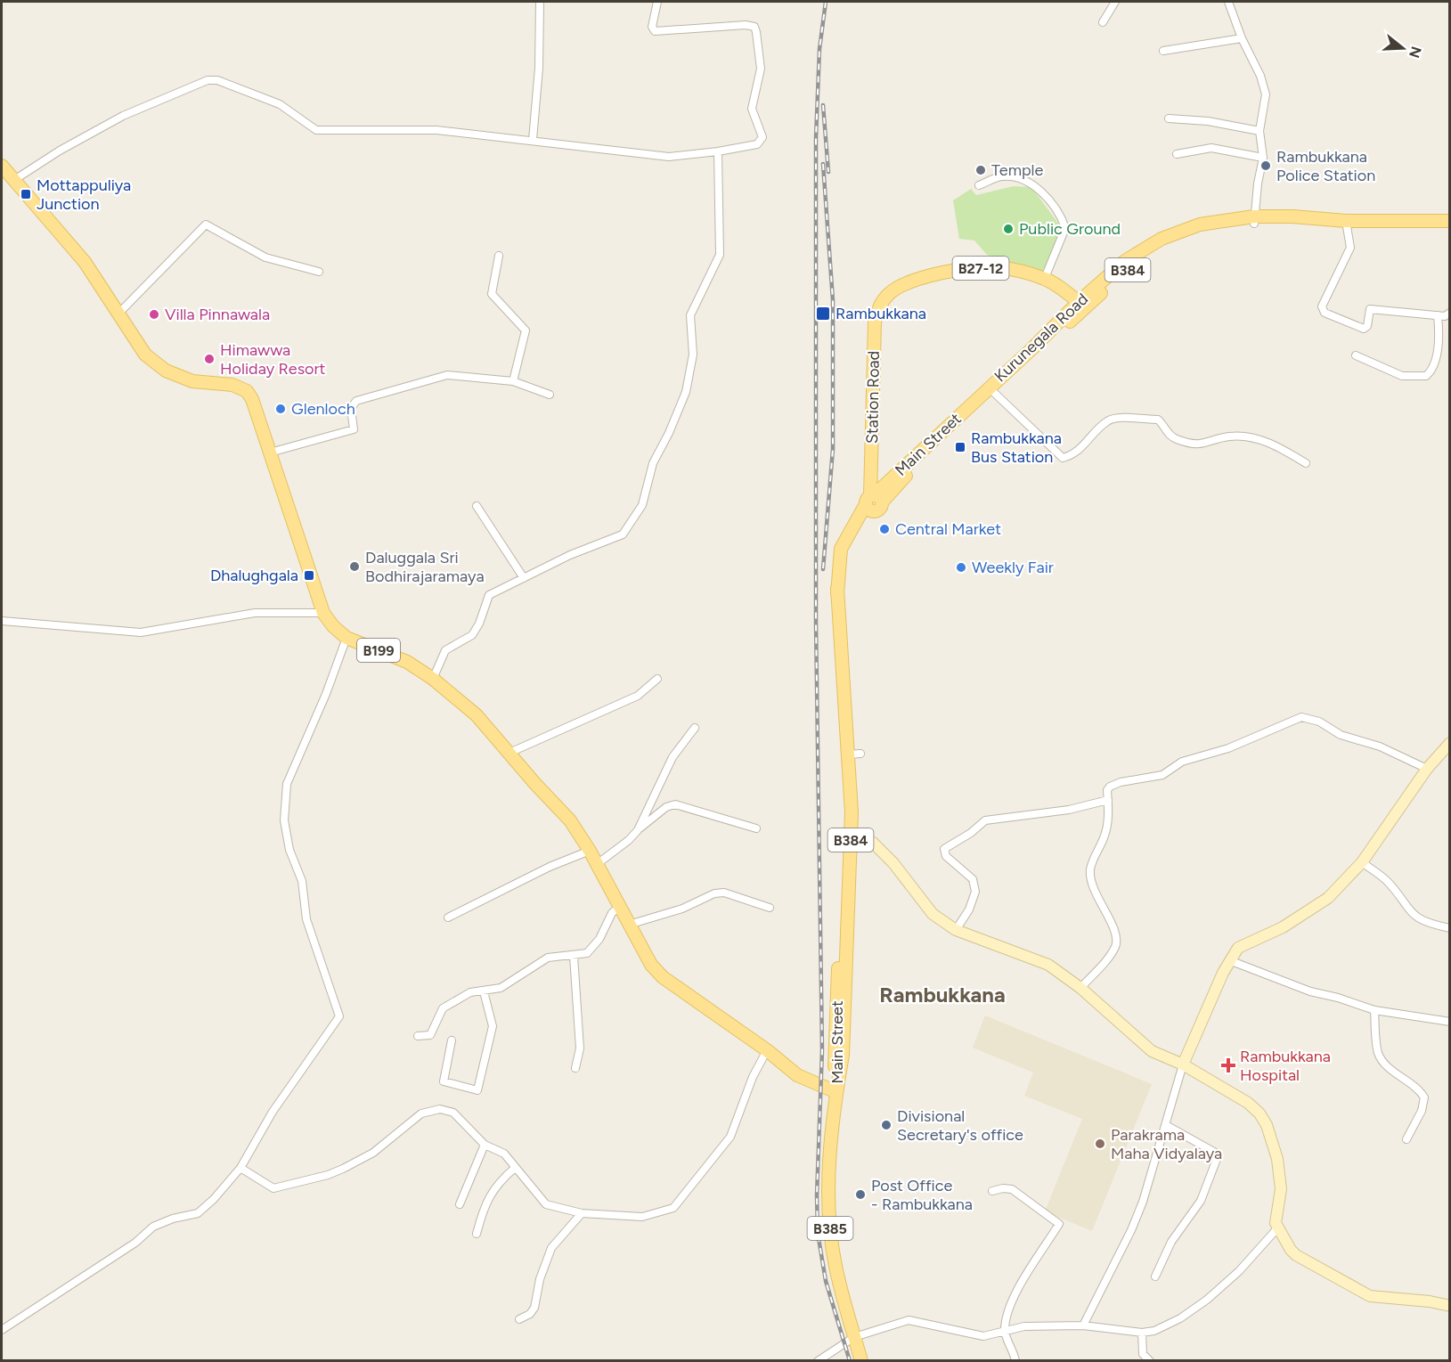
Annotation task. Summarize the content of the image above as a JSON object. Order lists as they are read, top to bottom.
{
  "streets": {
    "main road": [
      "B27-12",
      "B384",
      "Kurunegala Road",
      "Station Road",
      "Main Street",
      "B199",
      "B385"
    ]
  },
  "crossings": [
    ["B27-12", "Kurunegala Road"],
    ["B27-12", "Station Road"],
    ["Kurunegala Road", "Main Street"],
    ["Station Road", "Main Street"],
    ["Main Street", "B199"],
    ["Main Street", "B385"],
    ["B199", "B385"]
  ],
  "districts": ["Rambukkana"],
  "places": {
    "other": [
      "Rambukkana Police Station",
      "Temple",
      "Public Ground",
      "Villa Pinnawala",
      "Himawwa Holiday Resort",
      "Glenloch",
      "Central Market",
      "Daluggala Sri Bodhirajaramaya",
      "Weekly Fair",
      "Divisional Secretary's office",
      "Parakrama Maha Vidyalaya",
      "Post Office - Rambukkana"
    ],
    "transit": [
      "Mottappuliya Junction",
      "Rambukkana",
      "Rambukkana Bus Station",
      "Dhalughgala"
    ],
    "health": ["Rambukkana Hospital"]
  },
  "north": "right"
}
